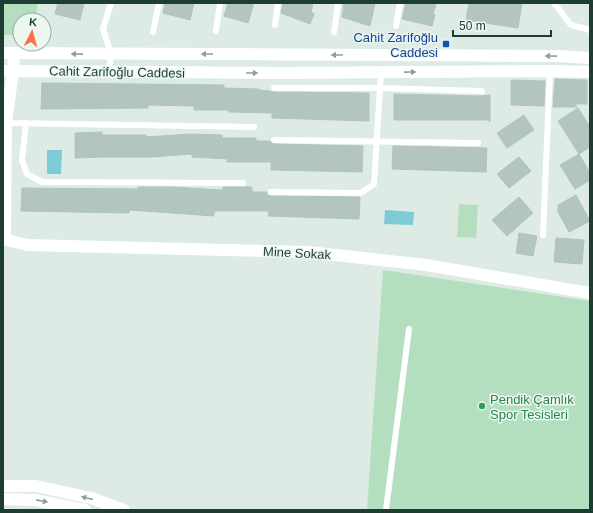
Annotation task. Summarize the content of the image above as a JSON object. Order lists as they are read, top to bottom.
{
  "streets": {
    "main road": ["Cahit Zarifoğlu Caddesi", "Mine Sokak"]
  },
  "places": {
    "transit": ["Cahit Zarifoğlu Caddesi"],
    "other": ["Pendik Çamlık Spor Tesisleri"]
  },
  "scale_bar": "50 m",
  "north": "top"
}
